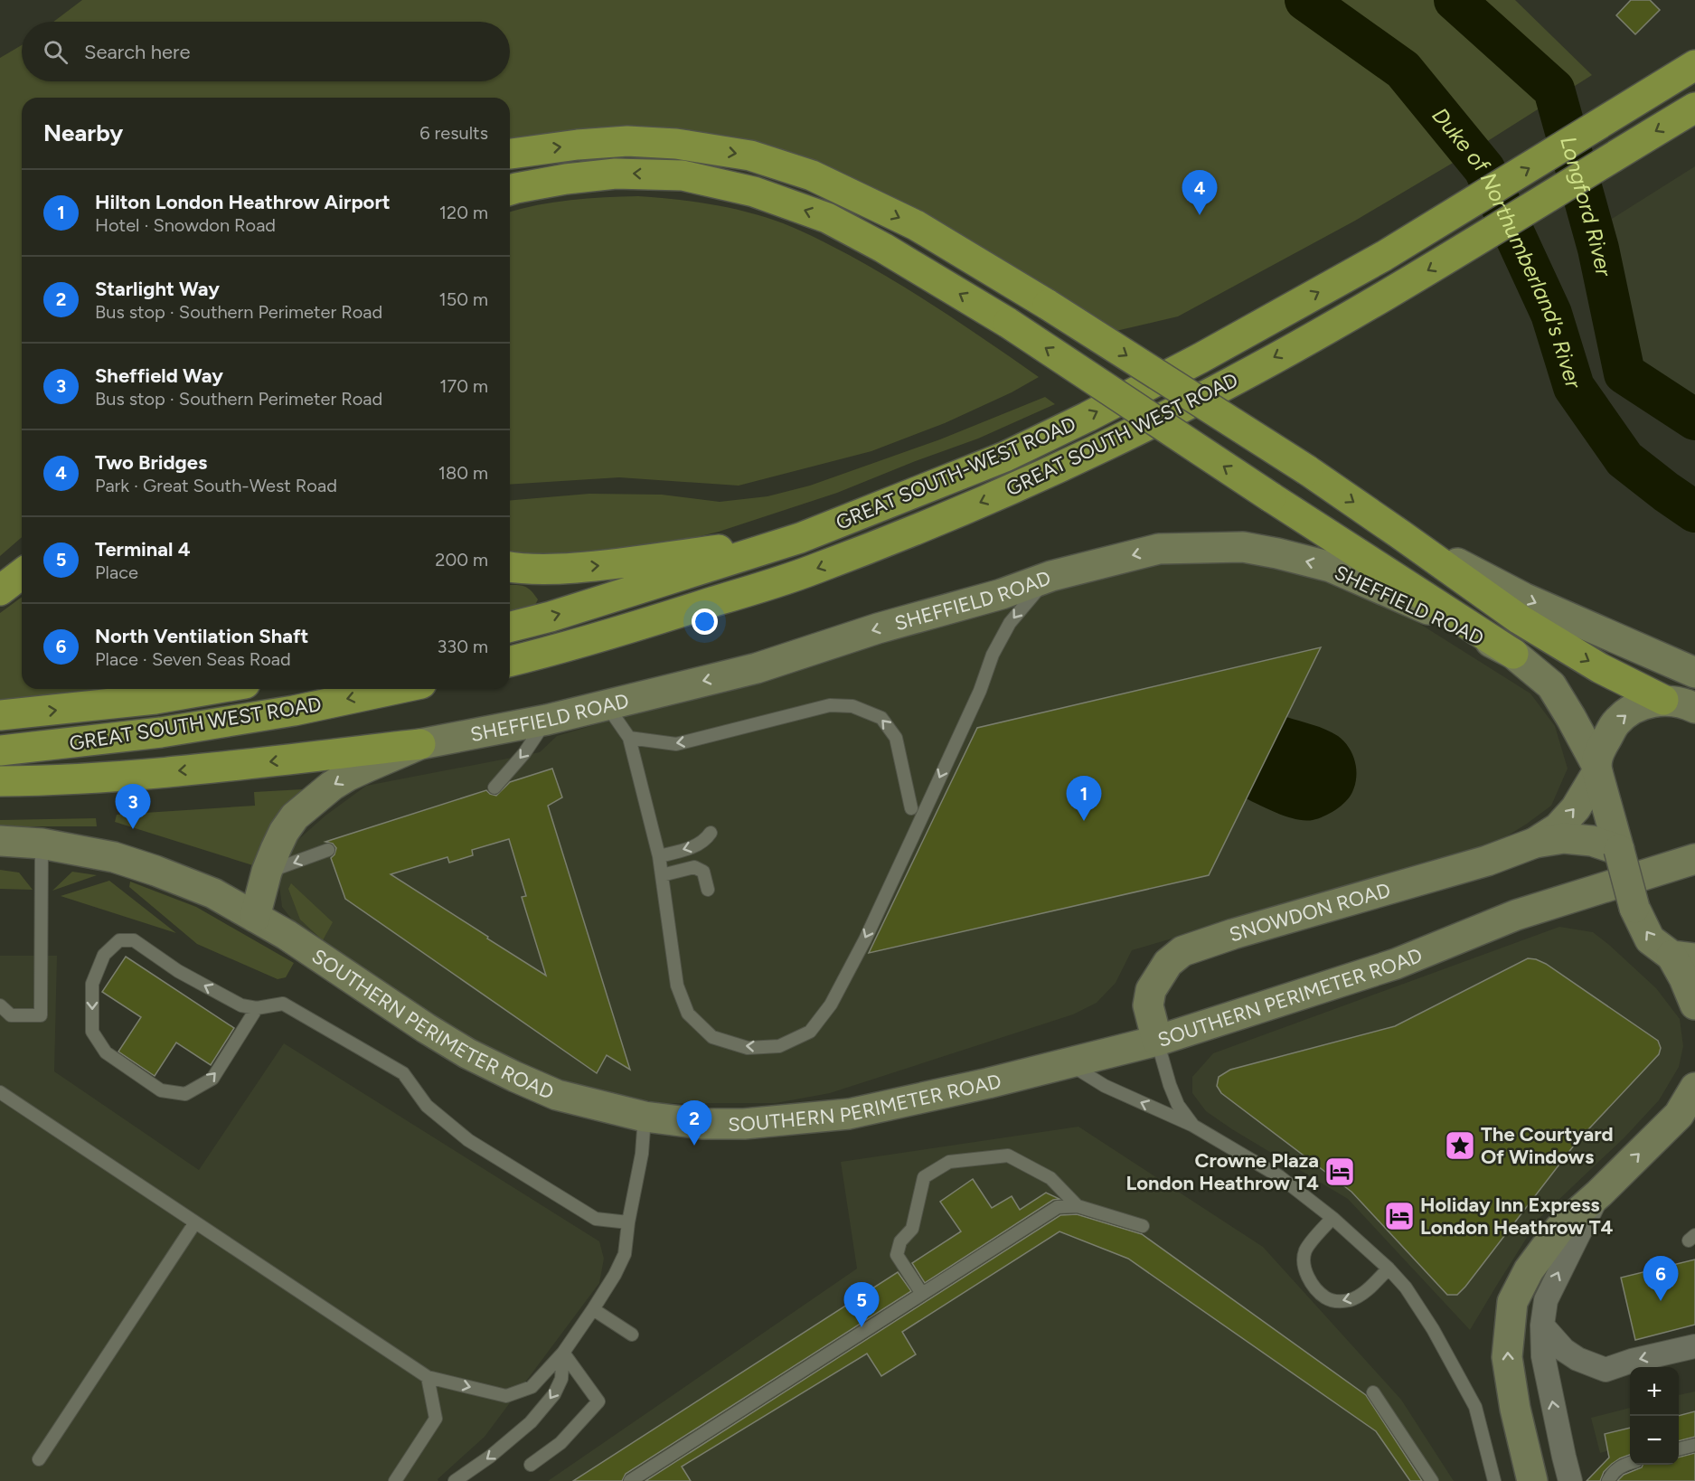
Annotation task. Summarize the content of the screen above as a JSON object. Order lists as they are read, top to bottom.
{
  "streets": {
    "highway": ["GREAT SOUTH WEST ROAD", "GREAT SOUTH-WEST ROAD"],
    "street": ["SHEFFIELD ROAD", "SNOWDON ROAD", "SOUTHERN PERIMETER ROAD"]
  },
  "crossings": [
    ["SHEFFIELD ROAD", "SNOWDON ROAD"],
    ["SHEFFIELD ROAD", "SOUTHERN PERIMETER ROAD"],
    ["SNOWDON ROAD", "SOUTHERN PERIMETER ROAD"]
  ],
  "one_way": ["GREAT SOUTH-WEST ROAD", "SHEFFIELD ROAD"],
  "water": ["Longford River", "Duke of Northumberland's River"],
  "places": {
    "place": ["The Courtyard Of Windows"],
    "hotel": ["Crowne Plaza London Heathrow T4", "Holiday Inn Express London Heathrow T4"]
  },
  "page": {
    "search": "Search here",
    "heading": ["Nearby", "6 results"],
    "list": [
      {
        "mark": "1",
        "name": "Hilton London Heathrow Airport",
        "note": "Hotel · Snowdon Road",
        "value": "120 m"
      },
      {
        "mark": "2",
        "name": "Starlight Way",
        "note": "Bus stop · Southern Perimeter Road",
        "value": "150 m"
      },
      {
        "mark": "3",
        "name": "Sheffield Way",
        "note": "Bus stop · Southern Perimeter Road",
        "value": "170 m"
      },
      {
        "mark": "4",
        "name": "Two Bridges",
        "note": "Park · Great South-West Road",
        "value": "180 m"
      },
      {
        "mark": "5",
        "name": "Terminal 4",
        "note": "Place",
        "value": "200 m"
      },
      {
        "mark": "6",
        "name": "North Ventilation Shaft",
        "note": "Place · Seven Seas Road",
        "value": "330 m"
      }
    ],
    "pins": [
      "4",
      "1",
      "3",
      "2",
      "6",
      "5"
    ],
    "map_buttons": ["+", "−"]
  }
}
